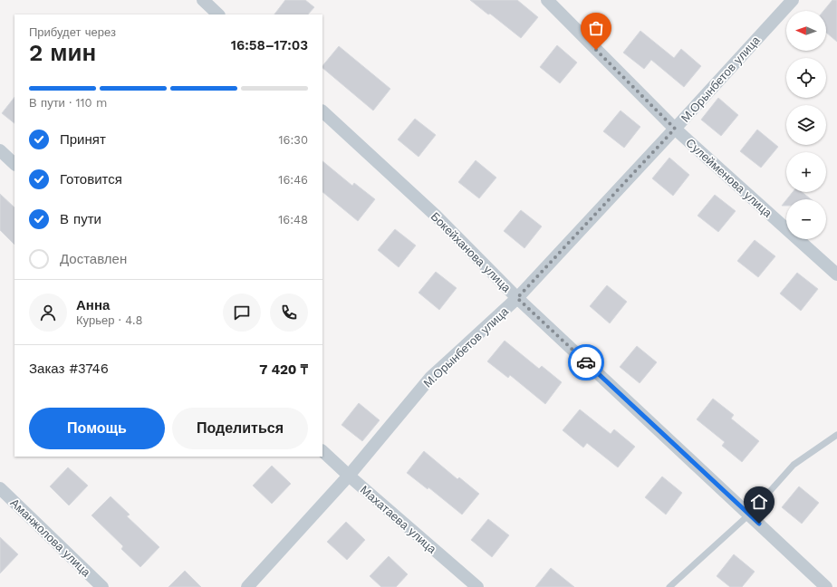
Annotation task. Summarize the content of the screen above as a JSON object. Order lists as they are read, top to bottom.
{
  "streets": {
    "street": [
      "М.Орынбетов улица",
      "Сулейменова улица",
      "Бокейханова улица",
      "Махатаева улица",
      "Аманжолова улица"
    ]
  },
  "crossings": [
    ["М.Орынбетов улица", "Сулейменова улица"],
    ["М.Орынбетов улица", "Бокейханова улица"],
    ["М.Орынбетов улица", "Махатаева улица"]
  ],
  "north": "left",
  "page": {
    "map_buttons": ["+", "−"],
    "heading": ["2 мин", "Прибудет через", "16:58–17:03"],
    "panel": [
      "Анна",
      "Курьер · 4.8",
      "Заказ #3746",
      "7 420 ₸"
    ],
    "bar": "В пути · 110 m",
    "list": [
      ["Принят", "16:30"],
      ["Готовится", "16:46"],
      ["В пути", "16:48"],
      "Доставлен"
    ],
    "buttons": ["Помощь", "Поделиться"]
  }
}
